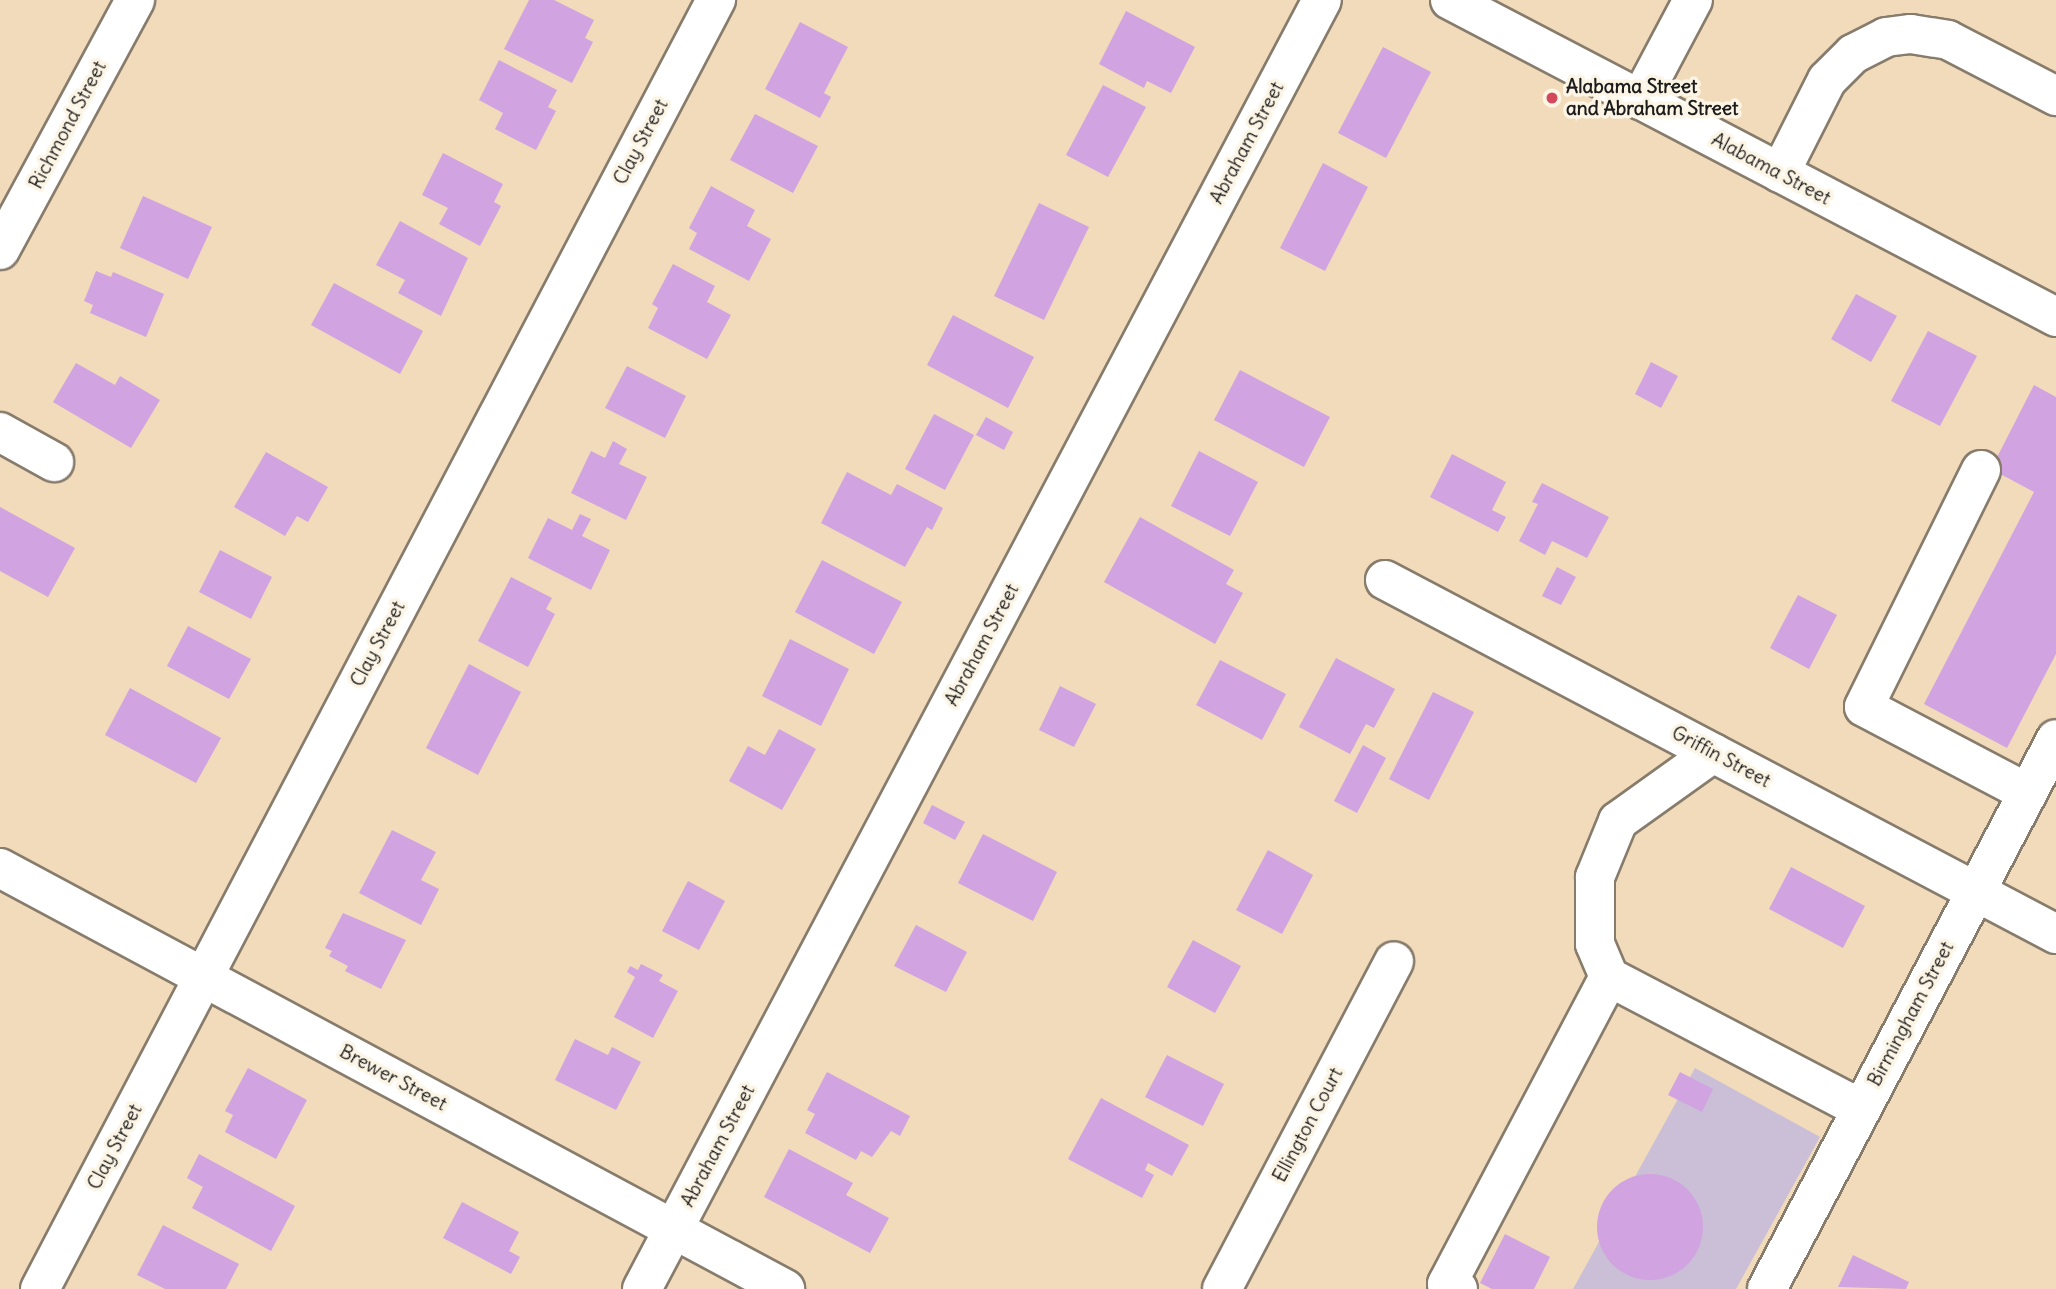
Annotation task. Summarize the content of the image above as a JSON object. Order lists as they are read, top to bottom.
{
  "streets": {
    "street": [
      "Richmond Street",
      "Clay Street",
      "Abraham Street",
      "Alabama Street",
      "Griffin Street",
      "Birmingham Street",
      "Brewer Street",
      "Ellington Court"
    ]
  },
  "crossings": [
    ["Clay Street", "Brewer Street"],
    ["Abraham Street", "Brewer Street"],
    ["Griffin Street", "Birmingham Street"]
  ],
  "places": ["Alabama Street and Abraham Street"]
}
